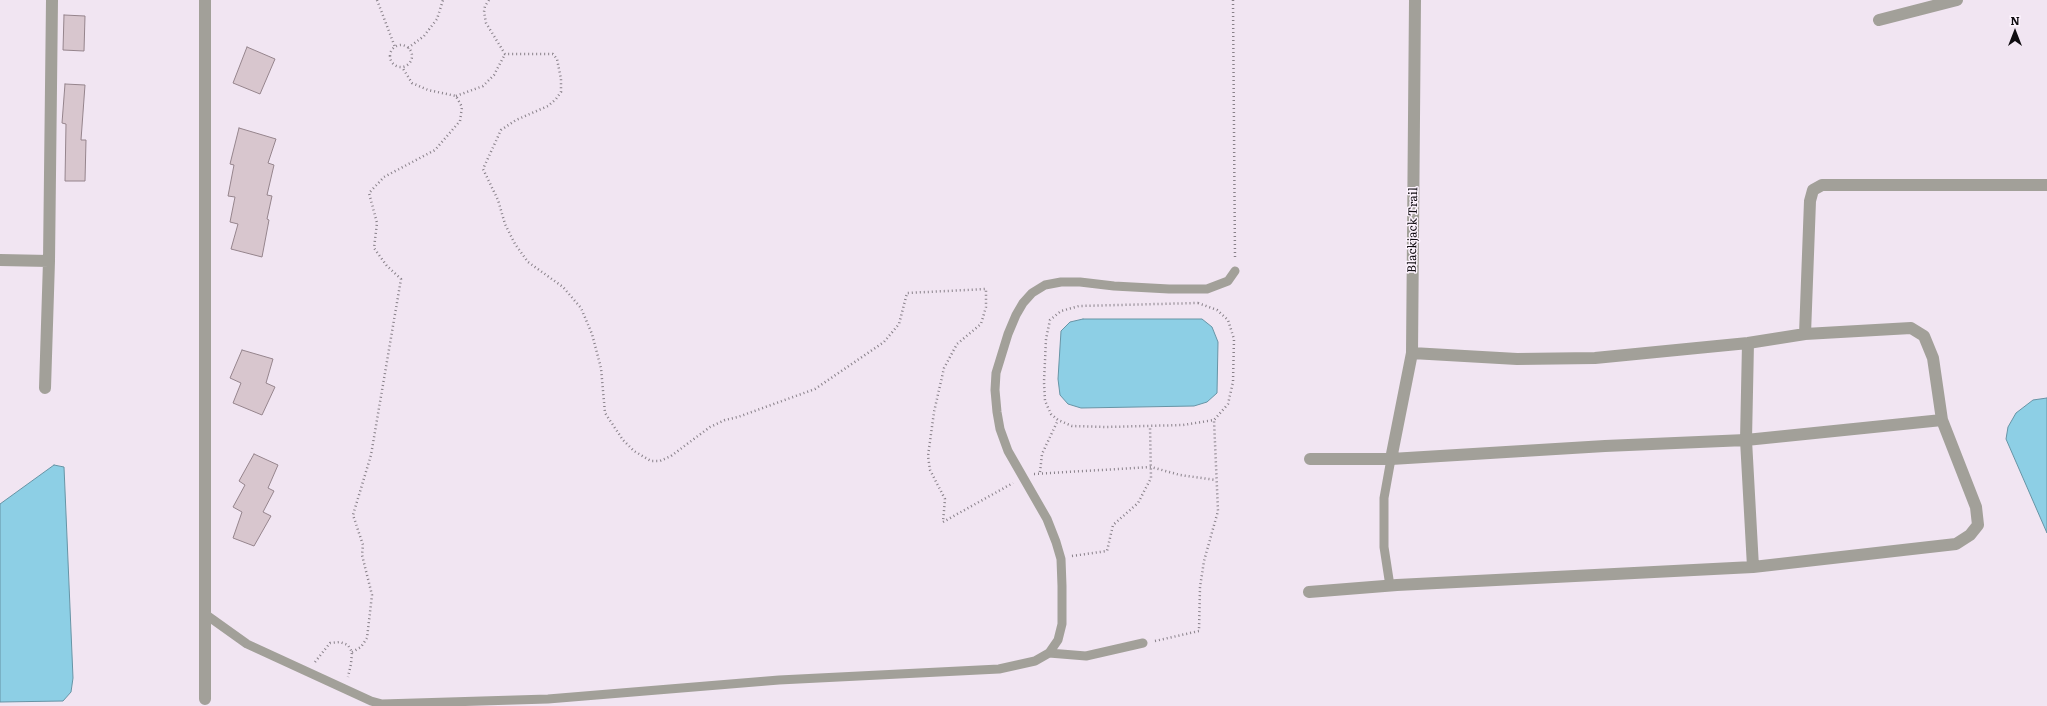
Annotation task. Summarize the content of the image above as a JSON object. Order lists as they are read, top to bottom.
{
  "streets": {
    "street": ["Blackjack Trail"]
  },
  "north": "top"
}
